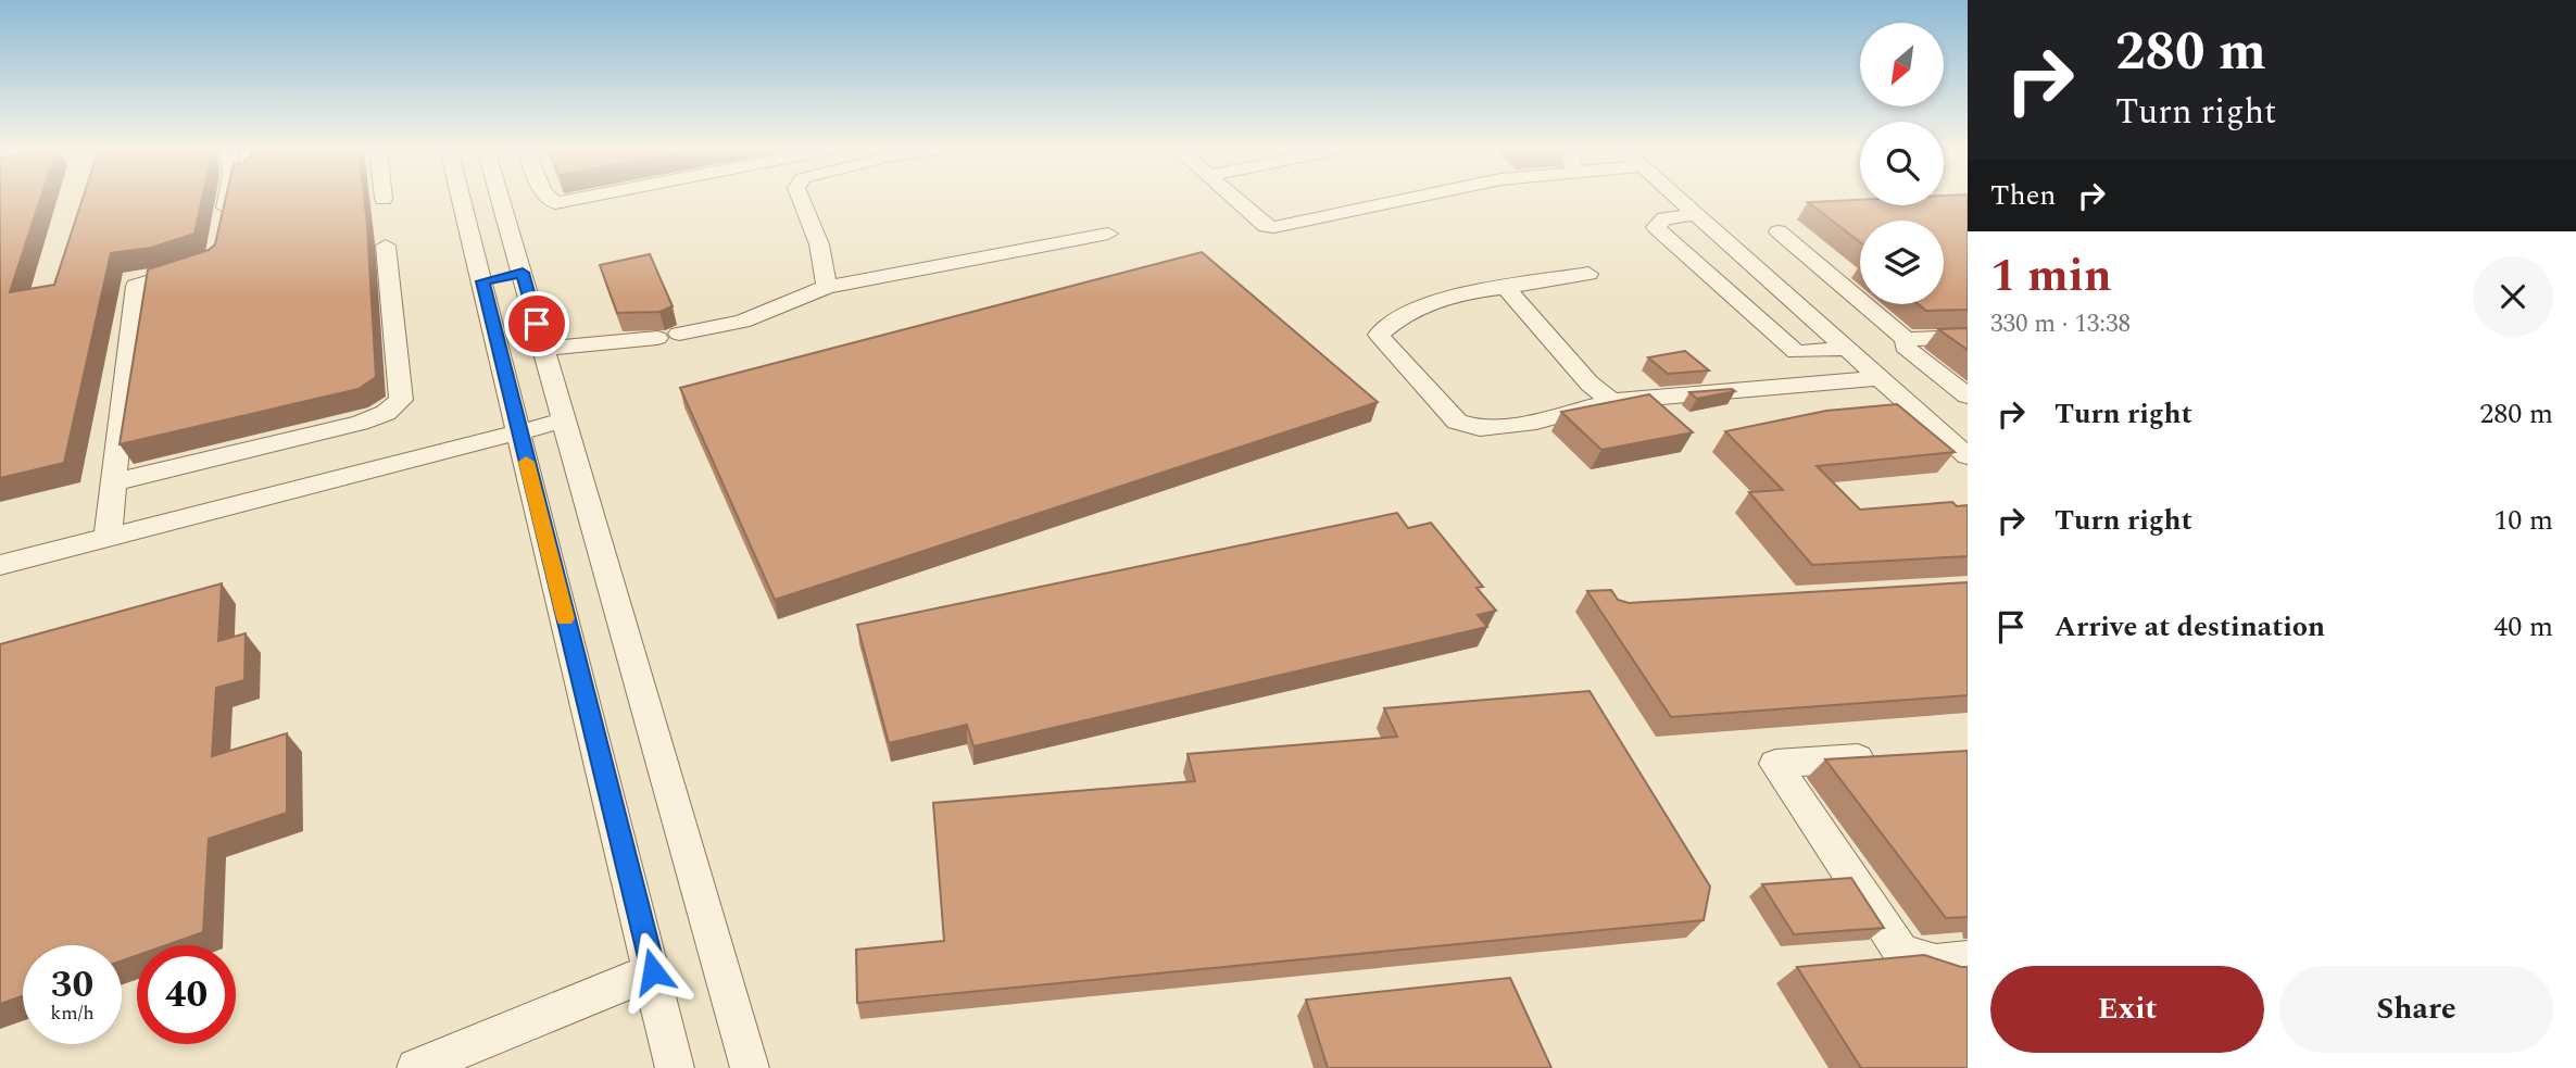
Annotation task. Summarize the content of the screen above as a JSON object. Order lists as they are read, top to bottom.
{
  "north": "bottom left",
  "page": {
    "turn": ["280 m", "Turn right"],
    "then": "Then",
    "heading": ["1 min", "330 m · 13:38"],
    "list": [
      {
        "name": "Turn right",
        "value": "280 m"
      },
      {
        "name": "Turn right",
        "value": "10 m"
      },
      {
        "name": "Arrive at destination",
        "value": "40 m"
      }
    ],
    "speed": "30 km/h",
    "limit": "40",
    "buttons": ["Exit", "Share"]
  }
}
